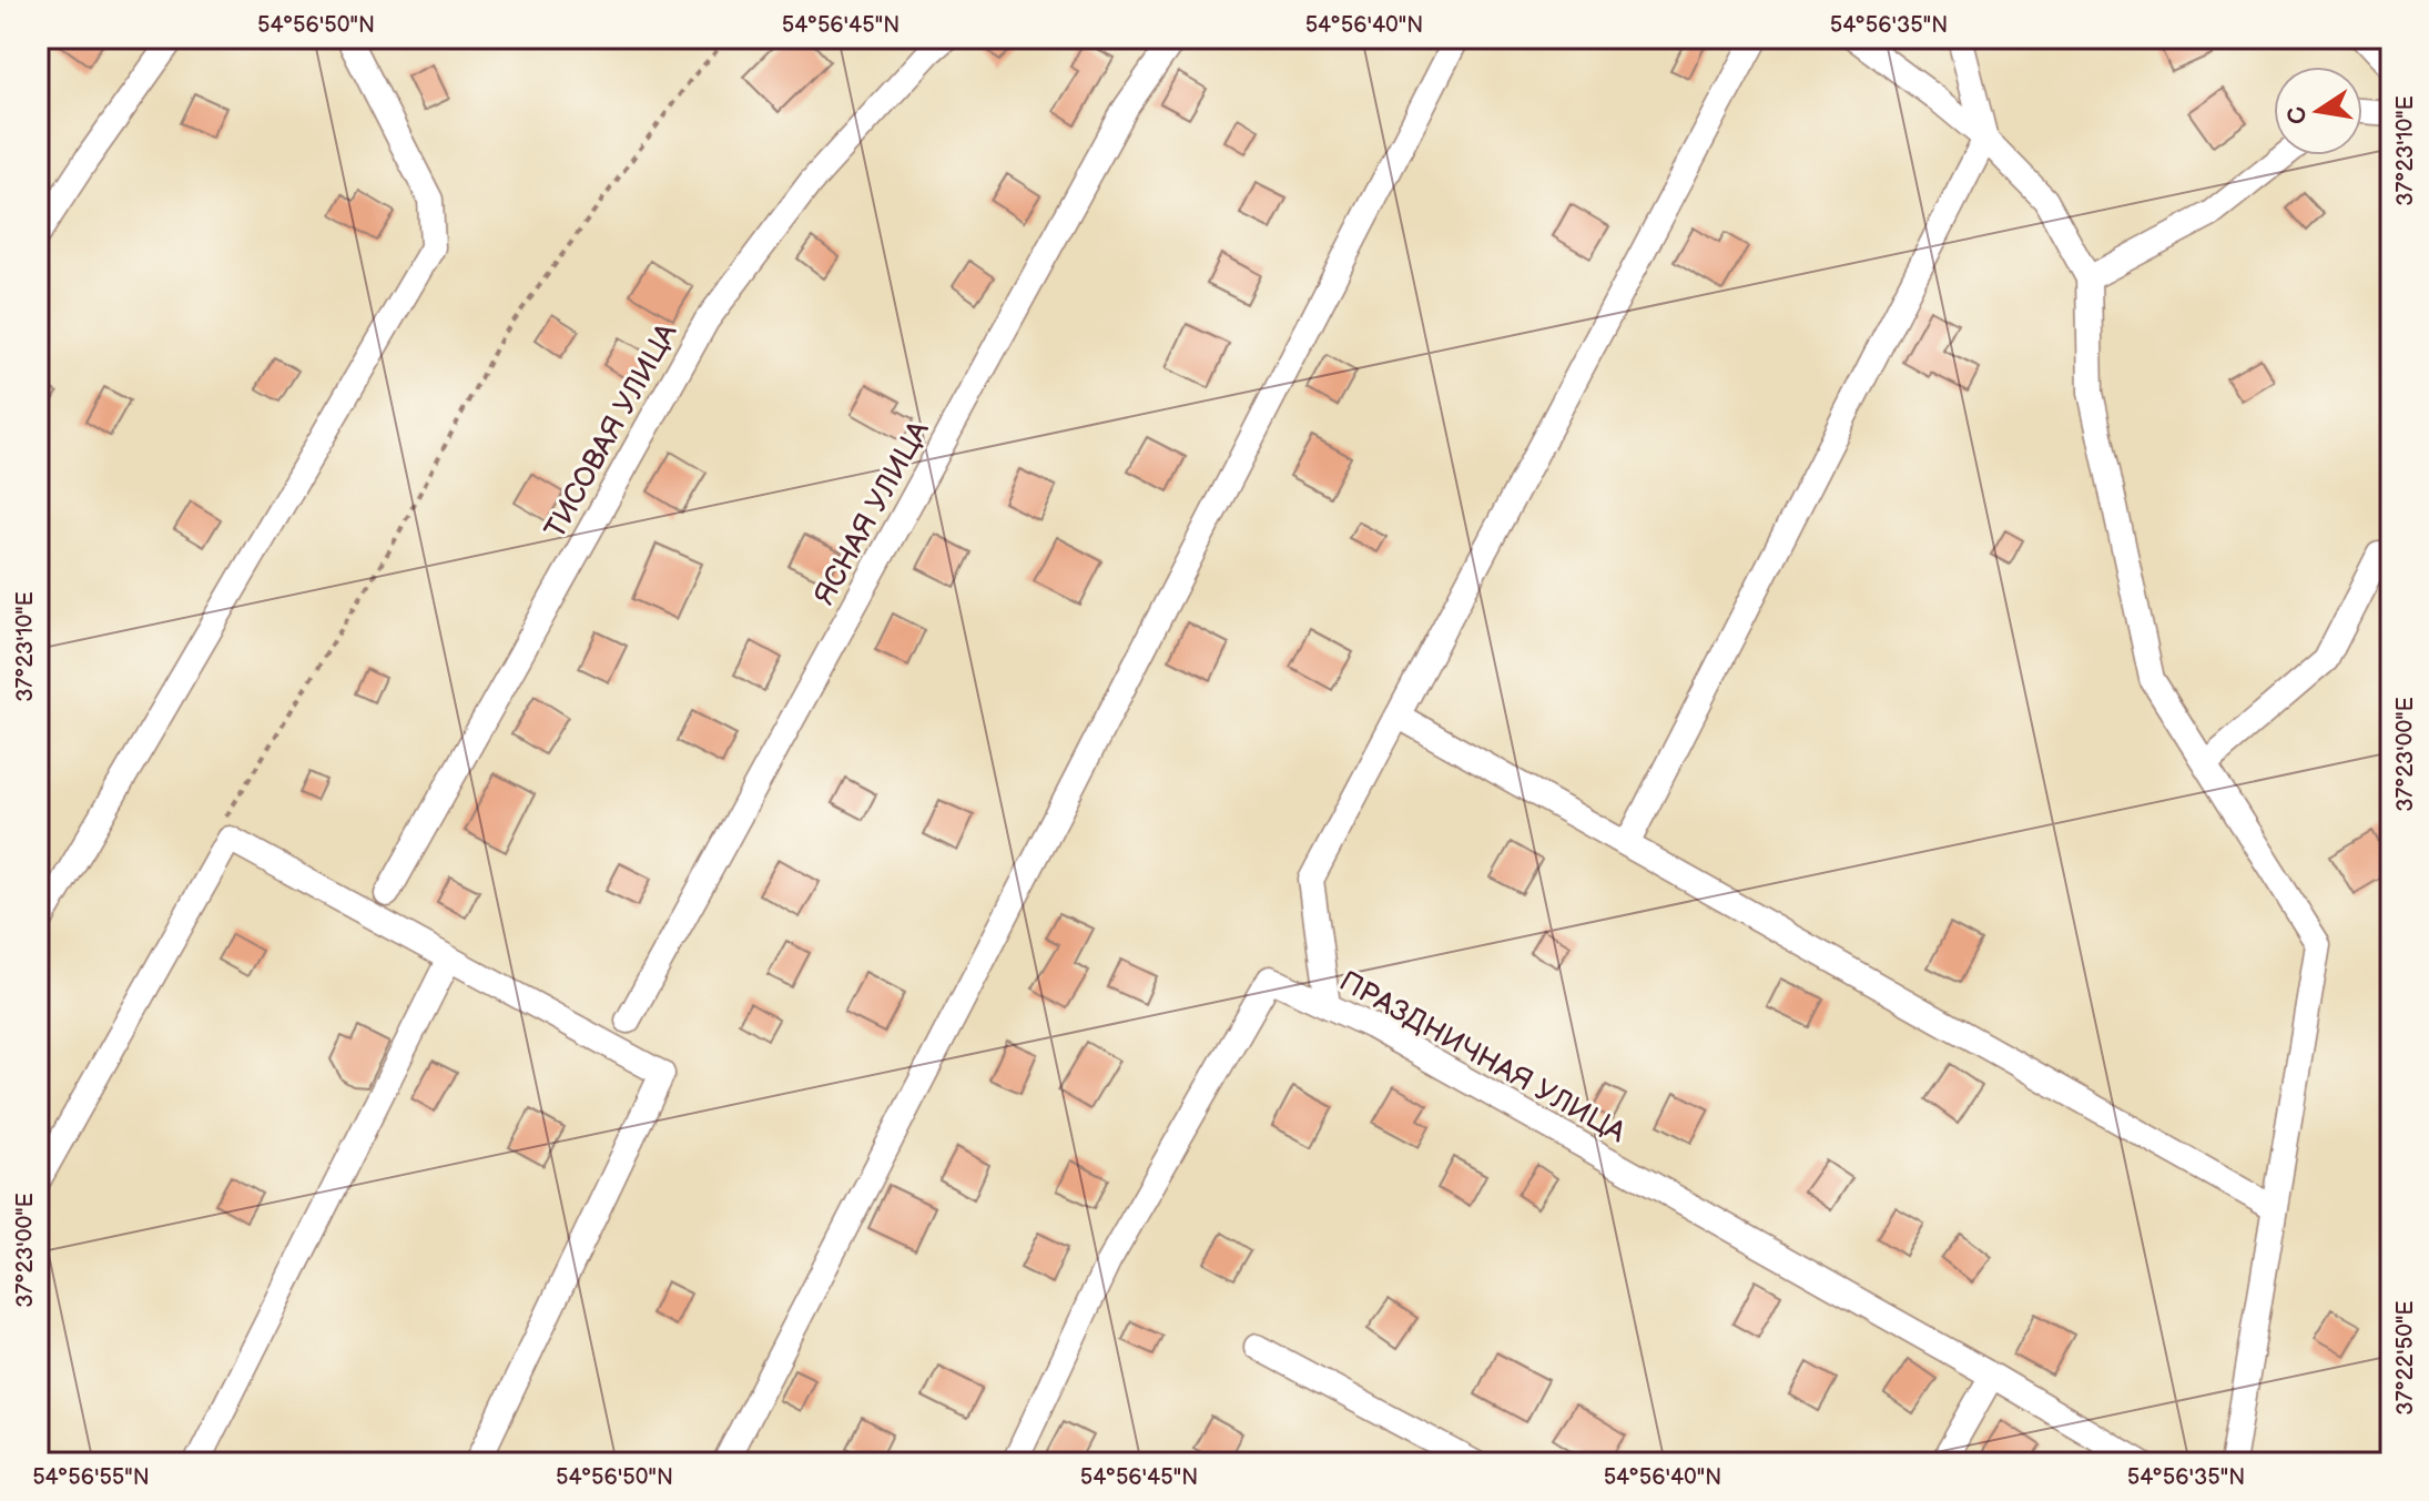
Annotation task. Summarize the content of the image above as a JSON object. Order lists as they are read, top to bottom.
{
  "streets": {
    "street": ["ТИСОВАЯ УЛИЦА", "ЯСНАЯ УЛИЦА", "ПРАЗДНИЧНАЯ УЛИЦА"]
  },
  "north": "left",
  "coordinates": [
    "54°56'50\"N",
    "54°56'45\"N",
    "54°56'40\"N",
    "54°56'35\"N",
    "37°23'10\"E",
    "37°23'00\"E",
    "37°22'50\"E",
    "54°56'55\"N"
  ]
}
